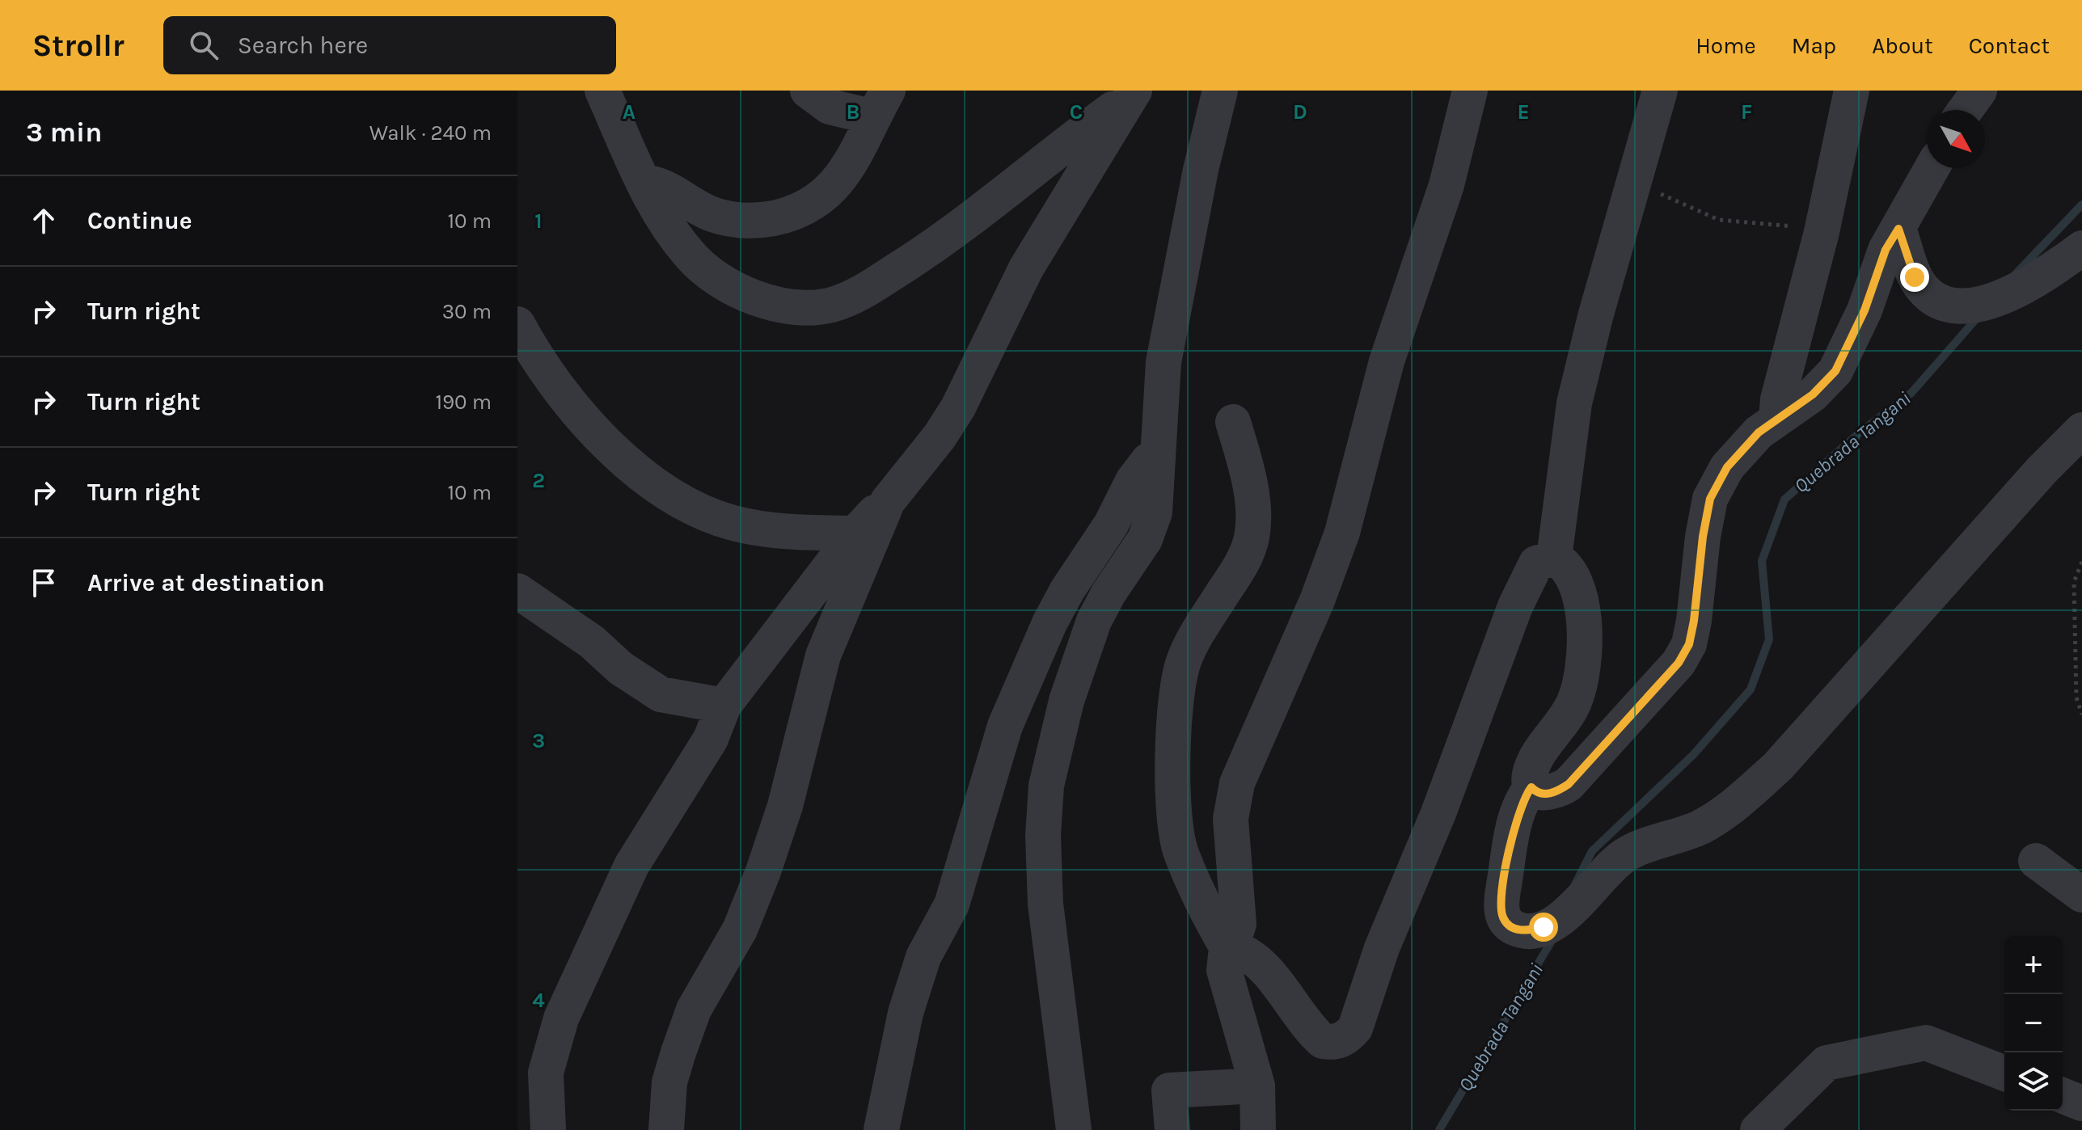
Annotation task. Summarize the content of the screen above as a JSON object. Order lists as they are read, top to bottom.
{
  "water": ["Quebrada Tangani"],
  "north": "bottom right",
  "page": {
    "header": "Strollr",
    "search": "Search here",
    "nav": [
      "Home",
      "Map",
      "About",
      "Contact"
    ],
    "heading": ["3 min", "Walk · 240 m"],
    "list": [
      ["Continue", "10 m"],
      ["Turn right", "30 m"],
      ["Turn right", "190 m"],
      ["Turn right", "10 m"],
      "Arrive at destination"
    ],
    "map_buttons": ["+", "−"]
  },
  "grid": {
    "columns": [
      "A",
      "B",
      "C",
      "D",
      "E",
      "F"
    ],
    "rows": [
      "1",
      "2",
      "3",
      "4"
    ]
  }
}
